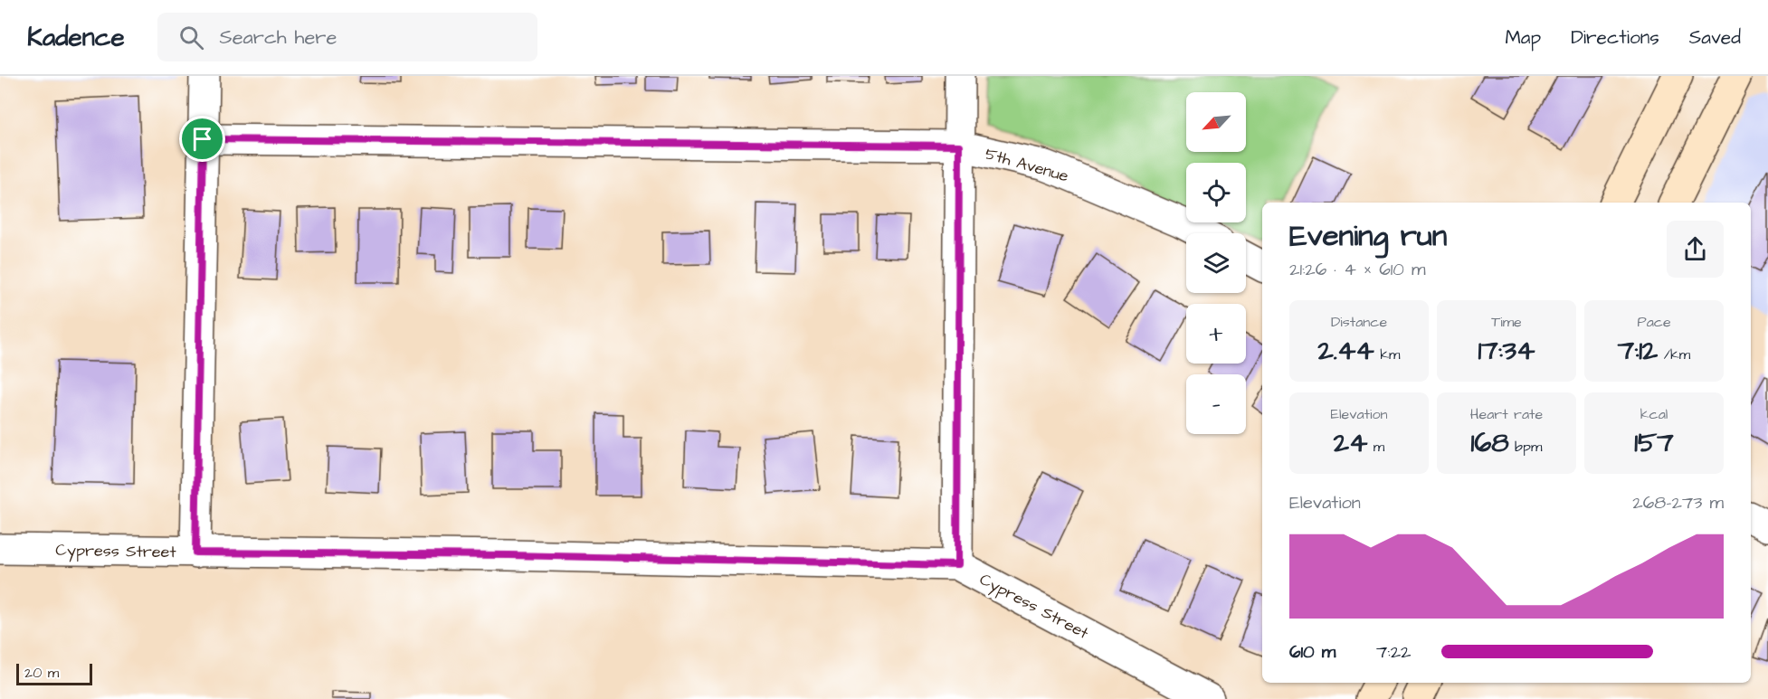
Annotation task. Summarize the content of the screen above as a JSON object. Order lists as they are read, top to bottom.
{
  "streets": {
    "street": ["5th Avenue", "Cypress Street"]
  },
  "scale_bar": "20 m",
  "north": "bottom left",
  "page": {
    "header": "Kadence",
    "search": "Search here",
    "nav": ["Map", "Directions", "Saved"],
    "map_buttons": ["+", "−"],
    "heading": ["Evening run", "21:26 · 4 × 610 m"],
    "stats": [
      ["Distance", "2.44 km"],
      ["Time", "17:34"],
      ["Pace", "7:12 /km"],
      ["Elevation", "24 m"],
      ["Heart rate", "168 bpm"],
      ["kcal", "157"]
    ],
    "chart": ["Elevation", "268–273 m"],
    "list": [
      {
        "name": "610 m",
        "note": "7:22"
      }
    ],
    "scale": "20 m"
  }
}
